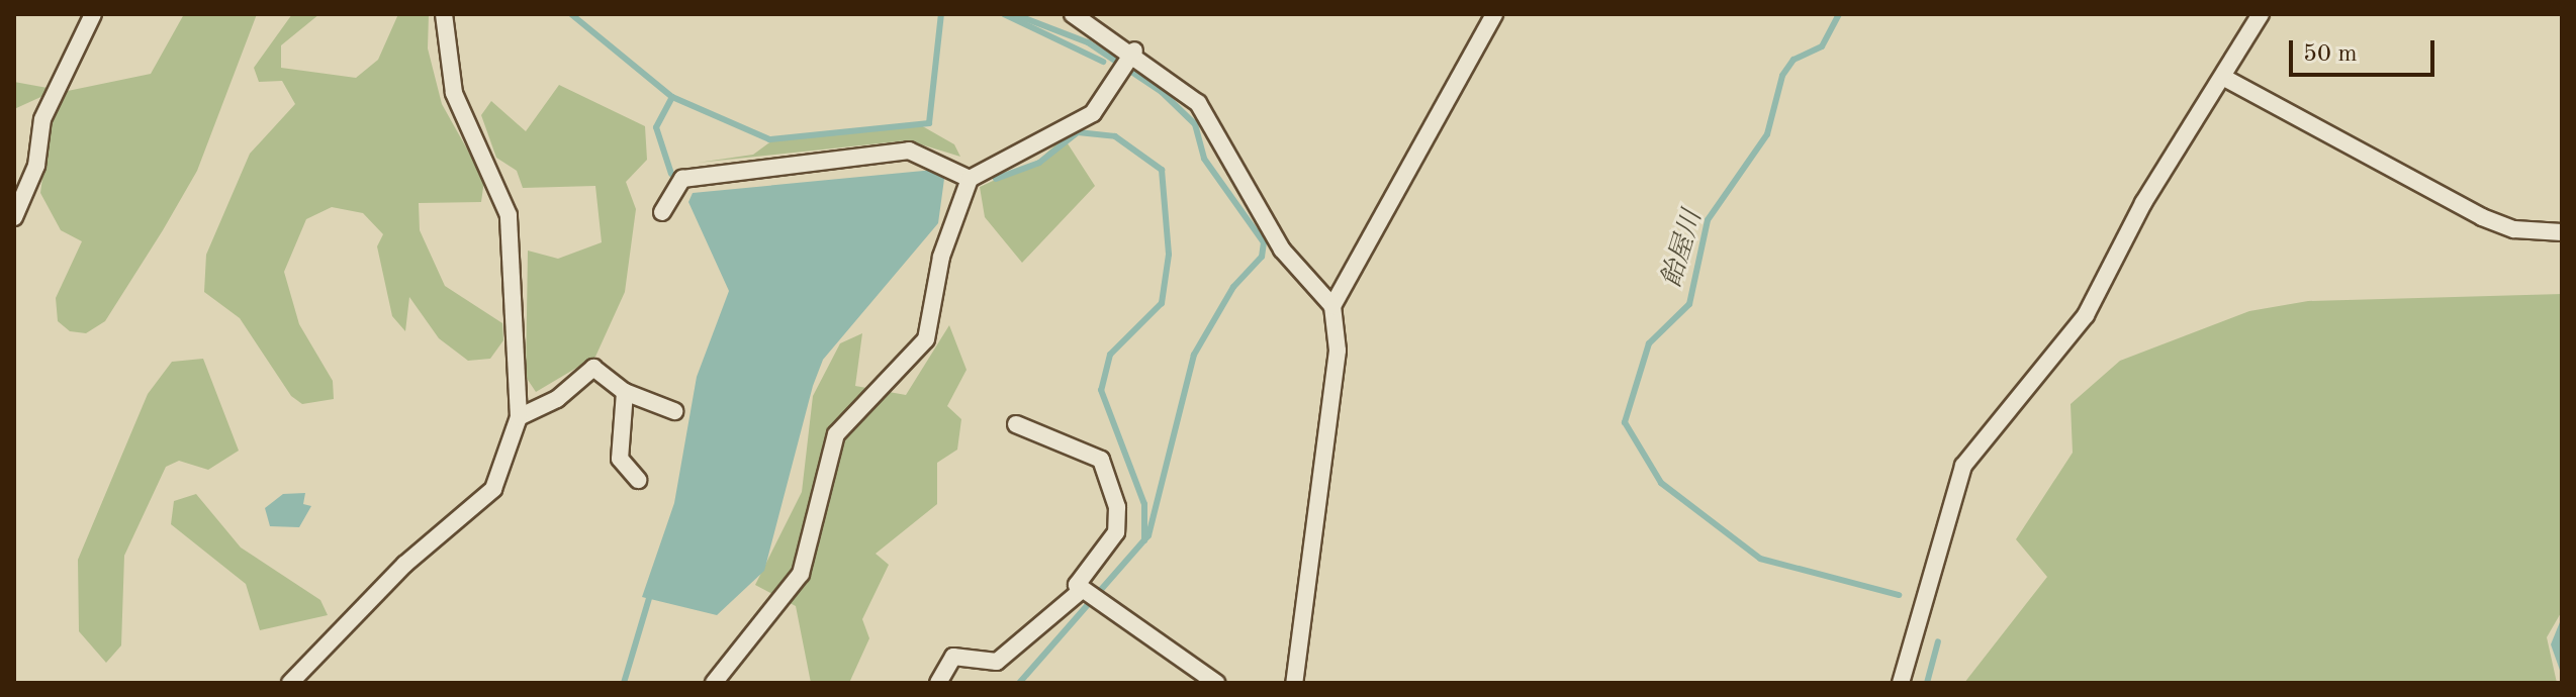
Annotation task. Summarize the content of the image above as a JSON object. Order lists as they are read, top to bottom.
{
  "water": ["飴屋川"],
  "scale_bar": "50 m"
}
